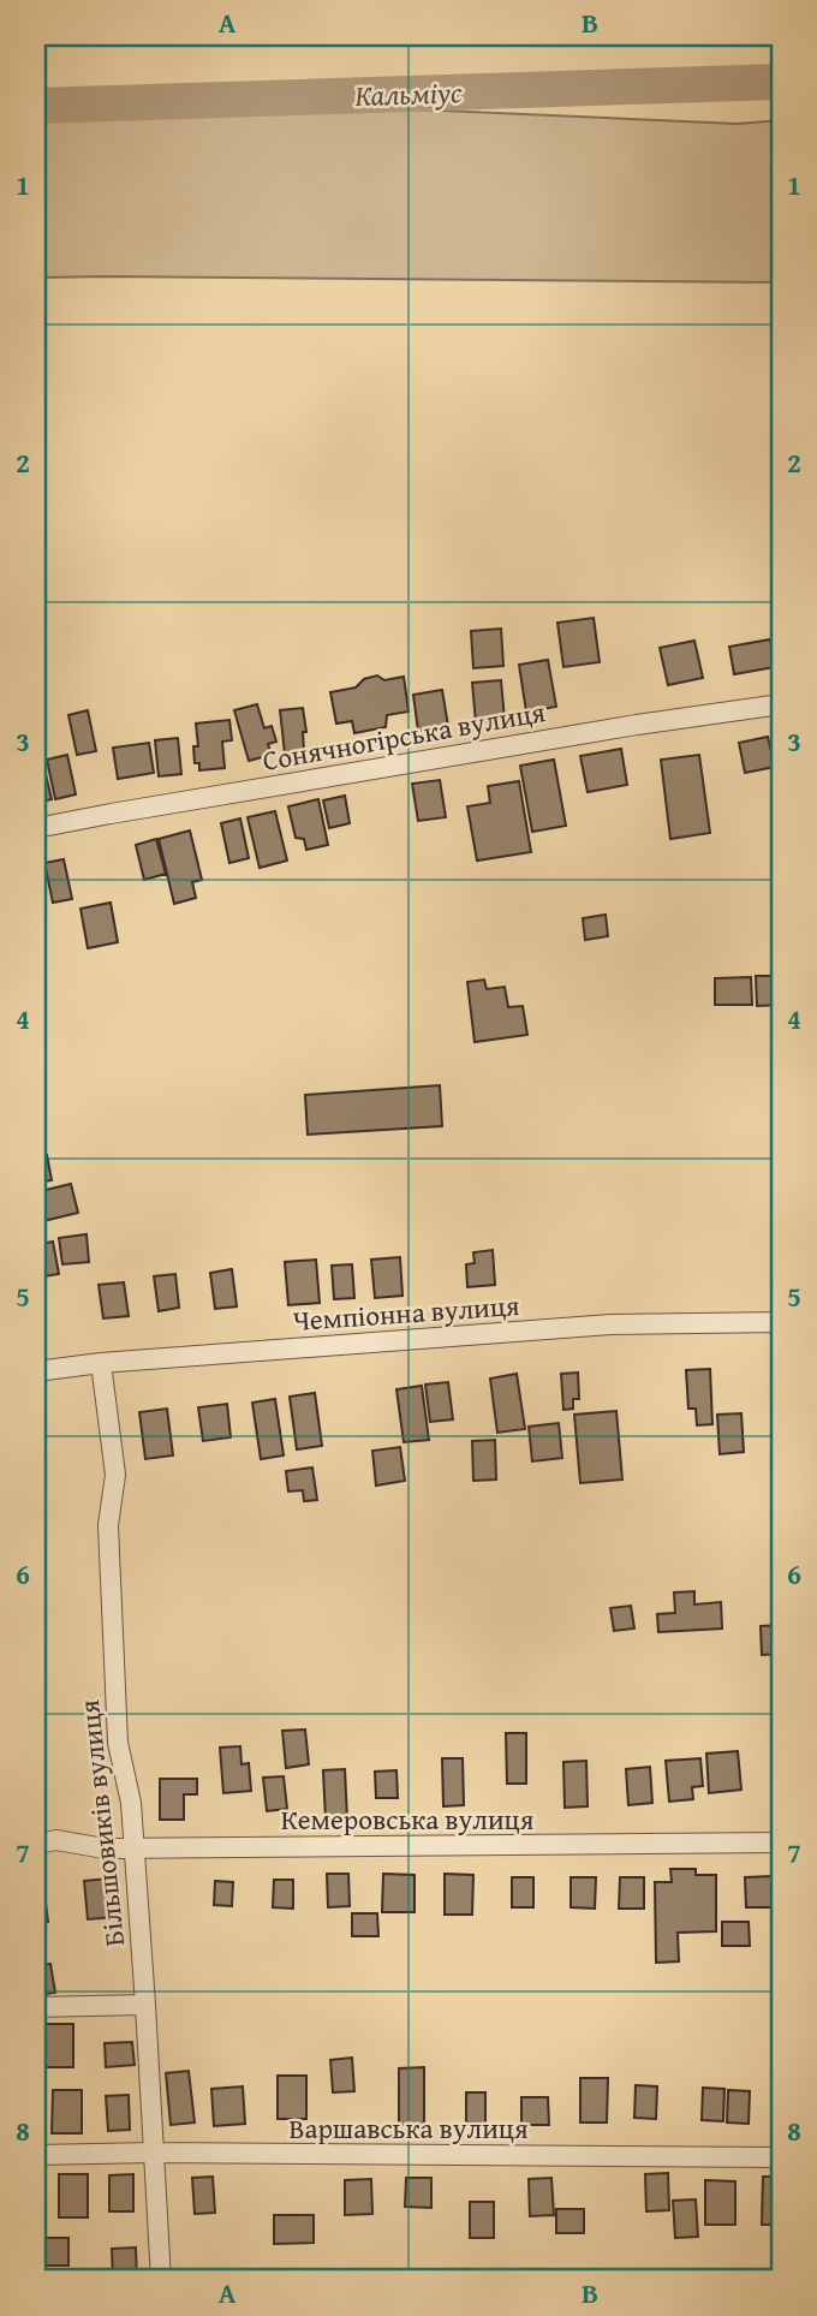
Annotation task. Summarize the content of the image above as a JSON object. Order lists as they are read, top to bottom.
{
  "streets": {
    "street": [
      "Сонячногірська вулиця",
      "Чемпіонна вулиця",
      "Кемеровська вулиця",
      "Більшовиків вулиця",
      "Варшавська вулиця"
    ]
  },
  "crossings": [
    ["Чемпіонна вулиця", "Більшовиків вулиця"],
    ["Кемеровська вулиця", "Більшовиків вулиця"],
    ["Більшовиків вулиця", "Варшавська вулиця"]
  ],
  "water": ["Кальміус"],
  "grid": {
    "columns": ["A", "B"],
    "rows": [
      "1",
      "2",
      "3",
      "4",
      "5",
      "6",
      "7",
      "8"
    ]
  }
}
